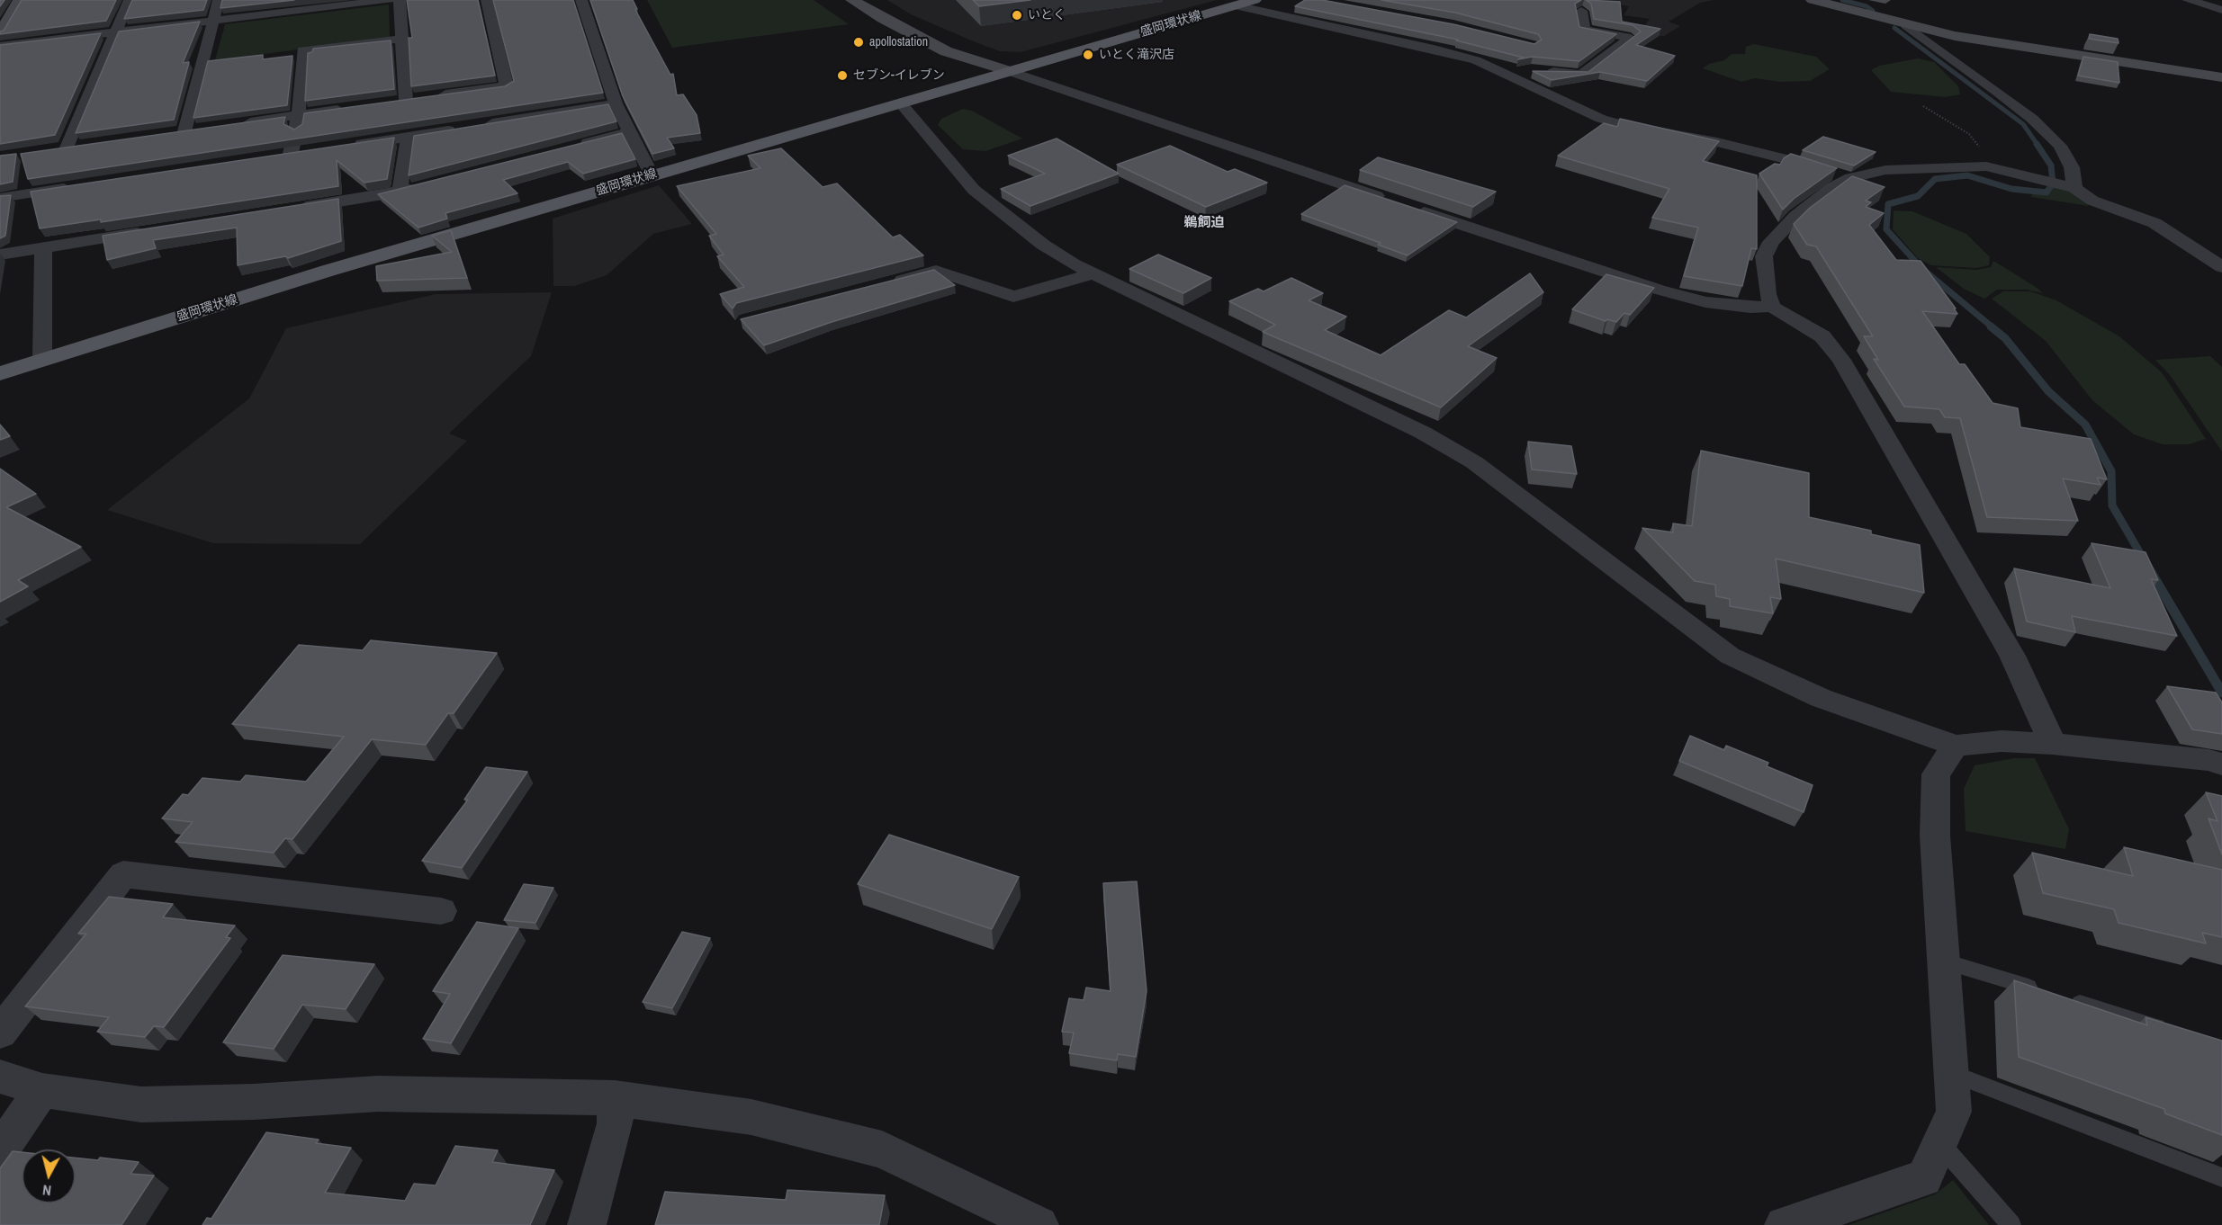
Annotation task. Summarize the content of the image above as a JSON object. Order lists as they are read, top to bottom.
{
  "streets": {
    "main road": ["盛岡環状線"]
  },
  "districts": ["鵜飼迫"],
  "places": [
    "いとく",
    "apollostation",
    "いとく滝沢店",
    "セブン-イレブン"
  ],
  "north": "bottom"
}
